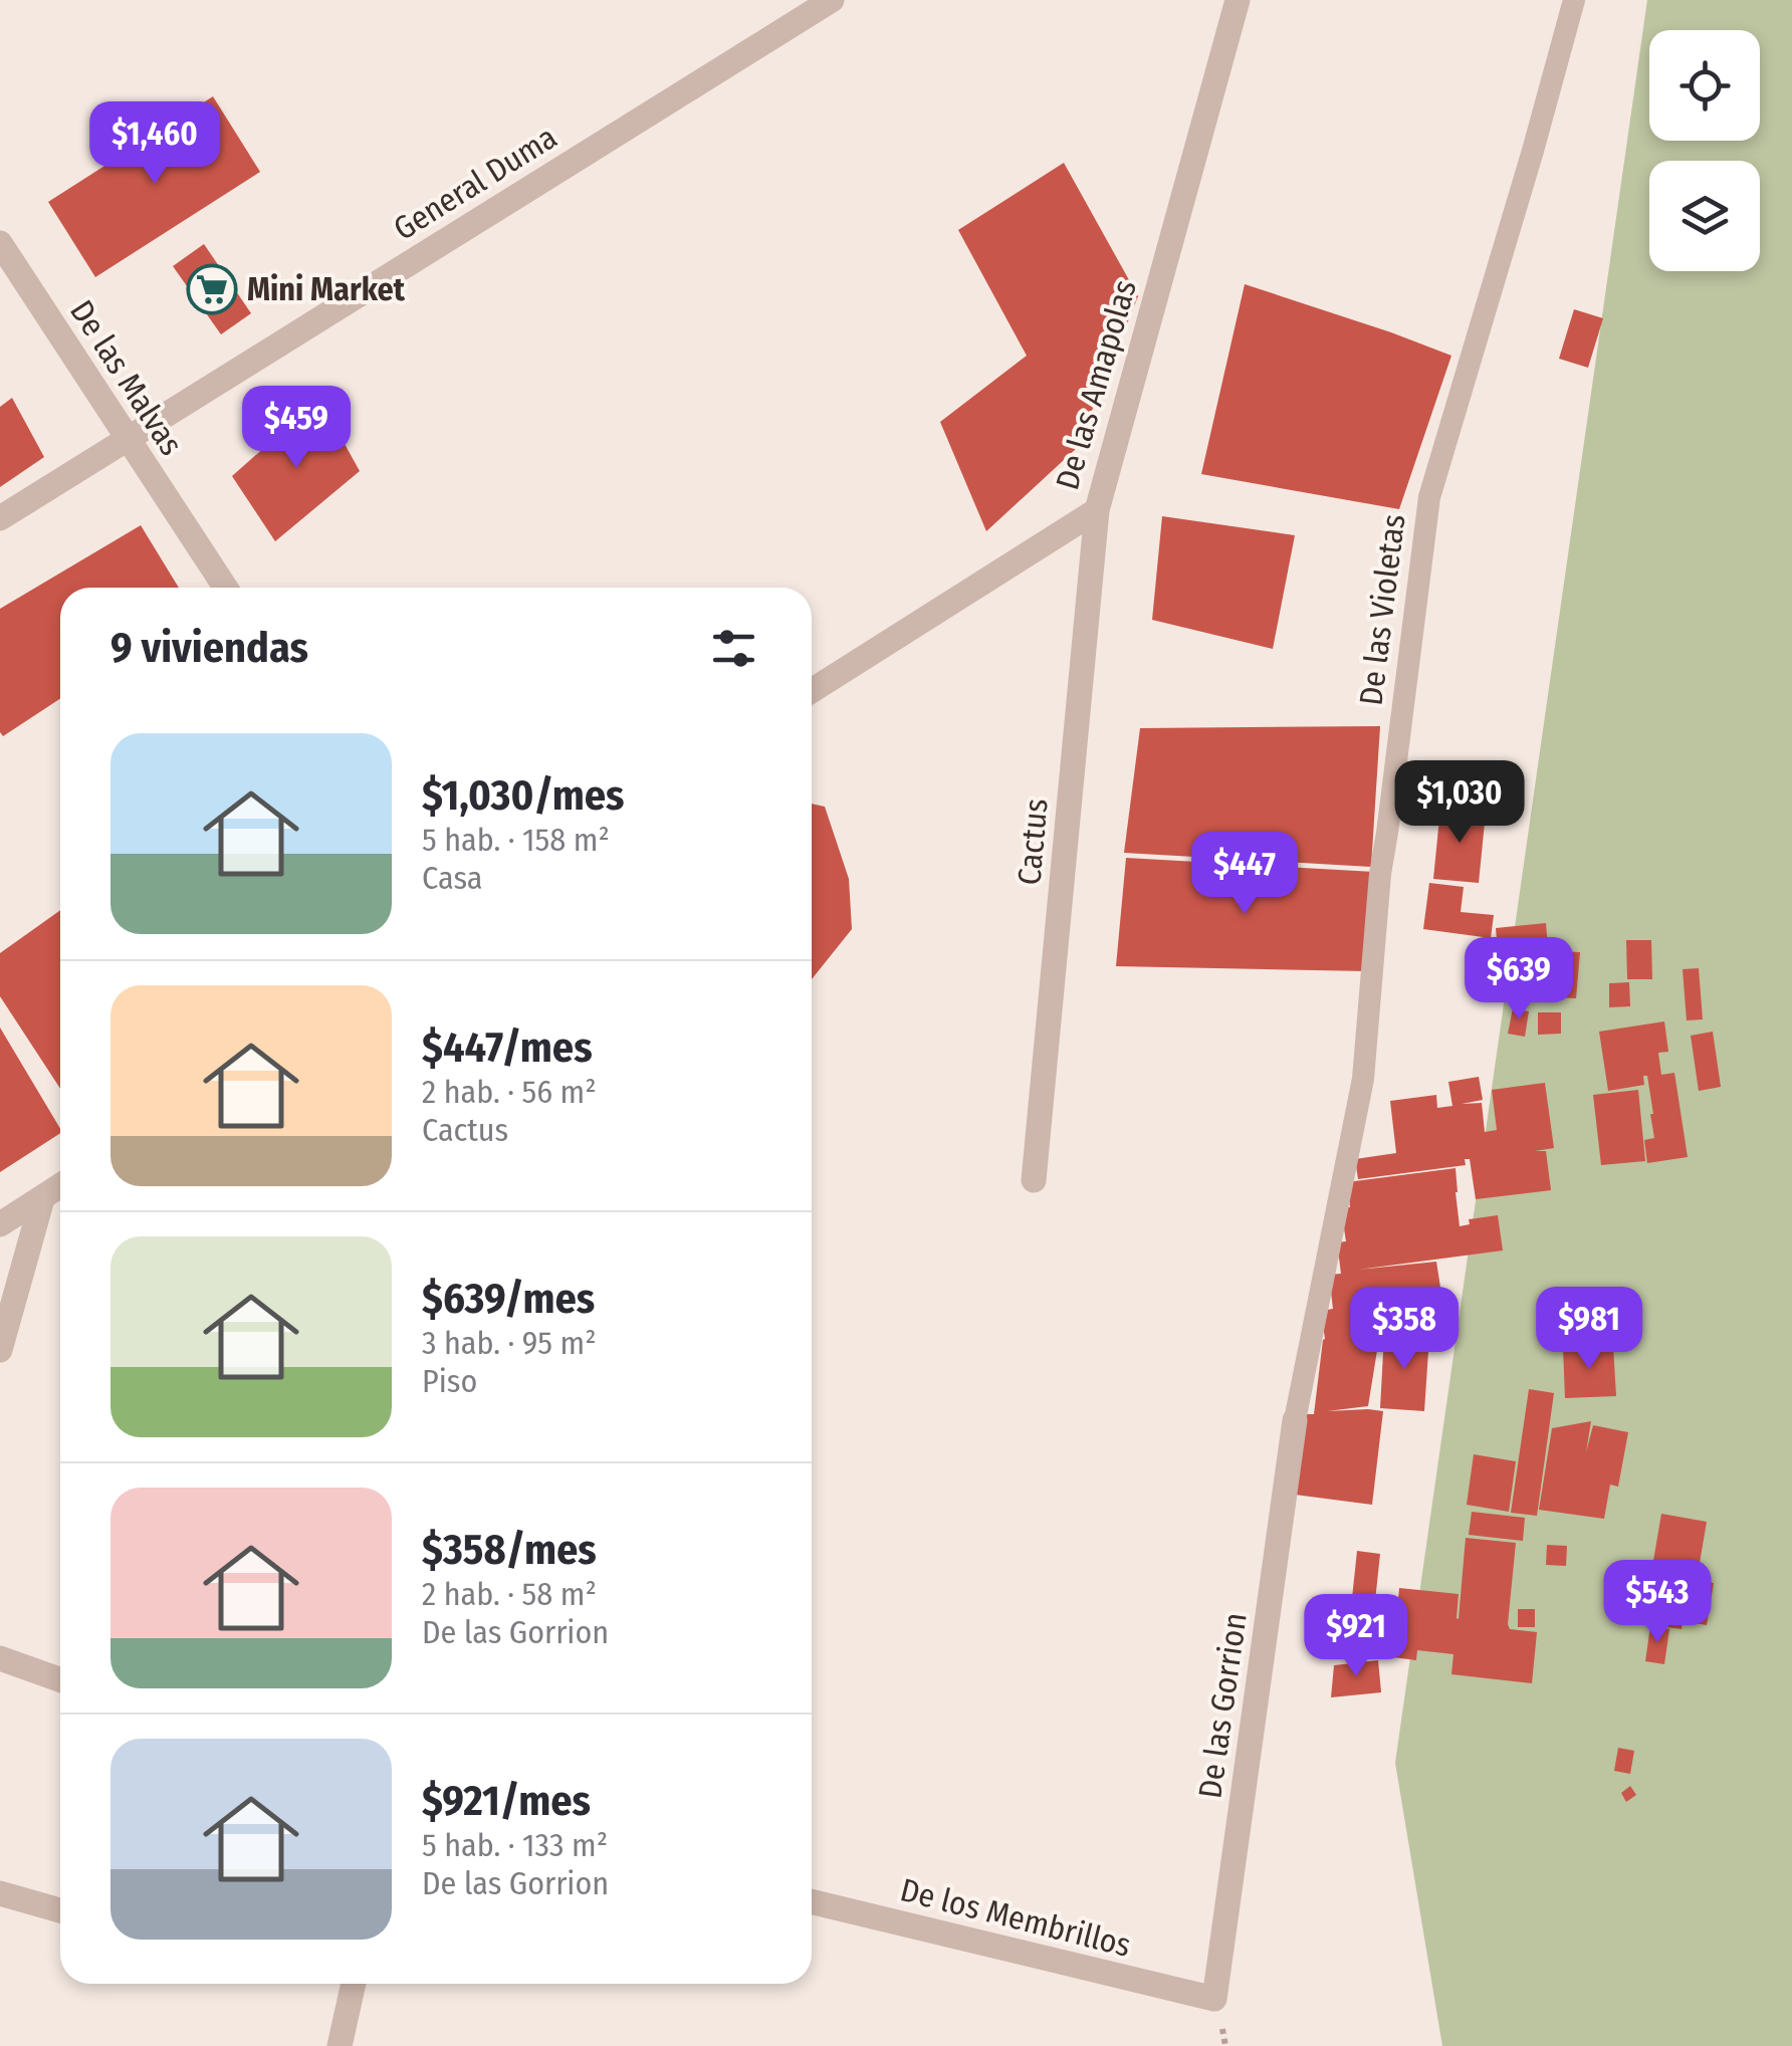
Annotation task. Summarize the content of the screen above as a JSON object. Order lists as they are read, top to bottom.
{
  "streets": {
    "street": [
      "General Duma",
      "De las Malvas",
      "De las Amapolas",
      "Cactus",
      "De las Gorrion",
      "De los Membrillos"
    ],
    "lane": ["De las Violetas"]
  },
  "crossings": [
    ["General Duma", "De las Malvas"],
    ["De las Amapolas", "Cactus"],
    ["De las Violetas", "De las Gorrion"],
    ["De las Gorrion", "De los Membrillos"]
  ],
  "places": {
    "supermarket": ["Mini Market"]
  },
  "page": {
    "price": [
      "$1,460",
      "$459",
      "$1,030",
      "$447",
      "$639",
      "$358",
      "$981",
      "$543",
      "$921"
    ],
    "heading": "9 viviendas",
    "list": [
      {
        "name": "$1,030/mes",
        "note": "5 hab. · 158 m² · Casa"
      },
      {
        "name": "$447/mes",
        "note": "2 hab. · 56 m² · Cactus"
      },
      {
        "name": "$639/mes",
        "note": "3 hab. · 95 m² · Piso"
      },
      {
        "name": "$358/mes",
        "note": "2 hab. · 58 m² · De las Gorrion"
      },
      {
        "name": "$921/mes",
        "note": "5 hab. · 133 m² · De las Gorrion"
      }
    ]
  }
}
